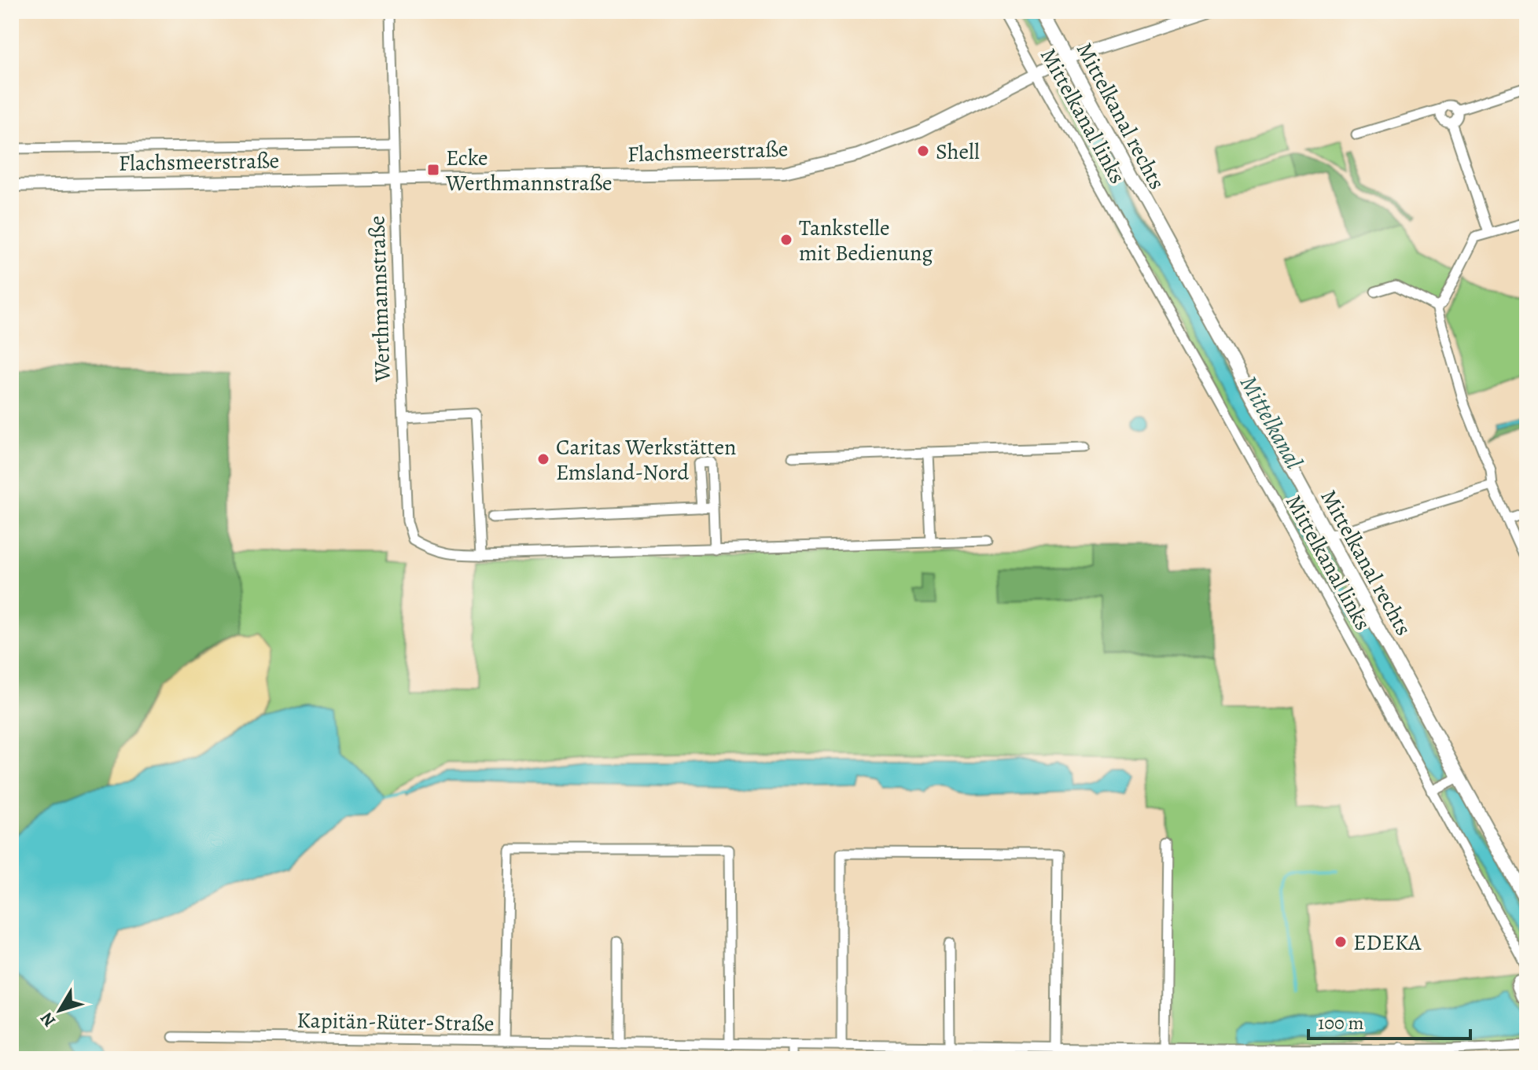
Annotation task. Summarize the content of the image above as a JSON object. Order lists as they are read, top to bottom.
{
  "streets": {
    "main road": ["Mittelkanal rechts"],
    "street": [
      "Mittelkanal links",
      "Flachsmeerstraße",
      "Werthmannstraße",
      "Kapitän-Rüter-Straße"
    ]
  },
  "crossings": [
    ["Mittelkanal links", "Mittelkanal rechts"],
    ["Mittelkanal links", "Flachsmeerstraße"],
    ["Mittelkanal rechts", "Flachsmeerstraße"],
    ["Flachsmeerstraße", "Werthmannstraße"]
  ],
  "water": ["Mittelkanal"],
  "places": {
    "other": [
      "Shell",
      "Tankstelle mit Bedienung",
      "Caritas Werkstätten Emsland-Nord",
      "EDEKA"
    ],
    "transit": ["Ecke Werthmannstraße"]
  },
  "scale_bar": "100 m",
  "north": "bottom left"
}
